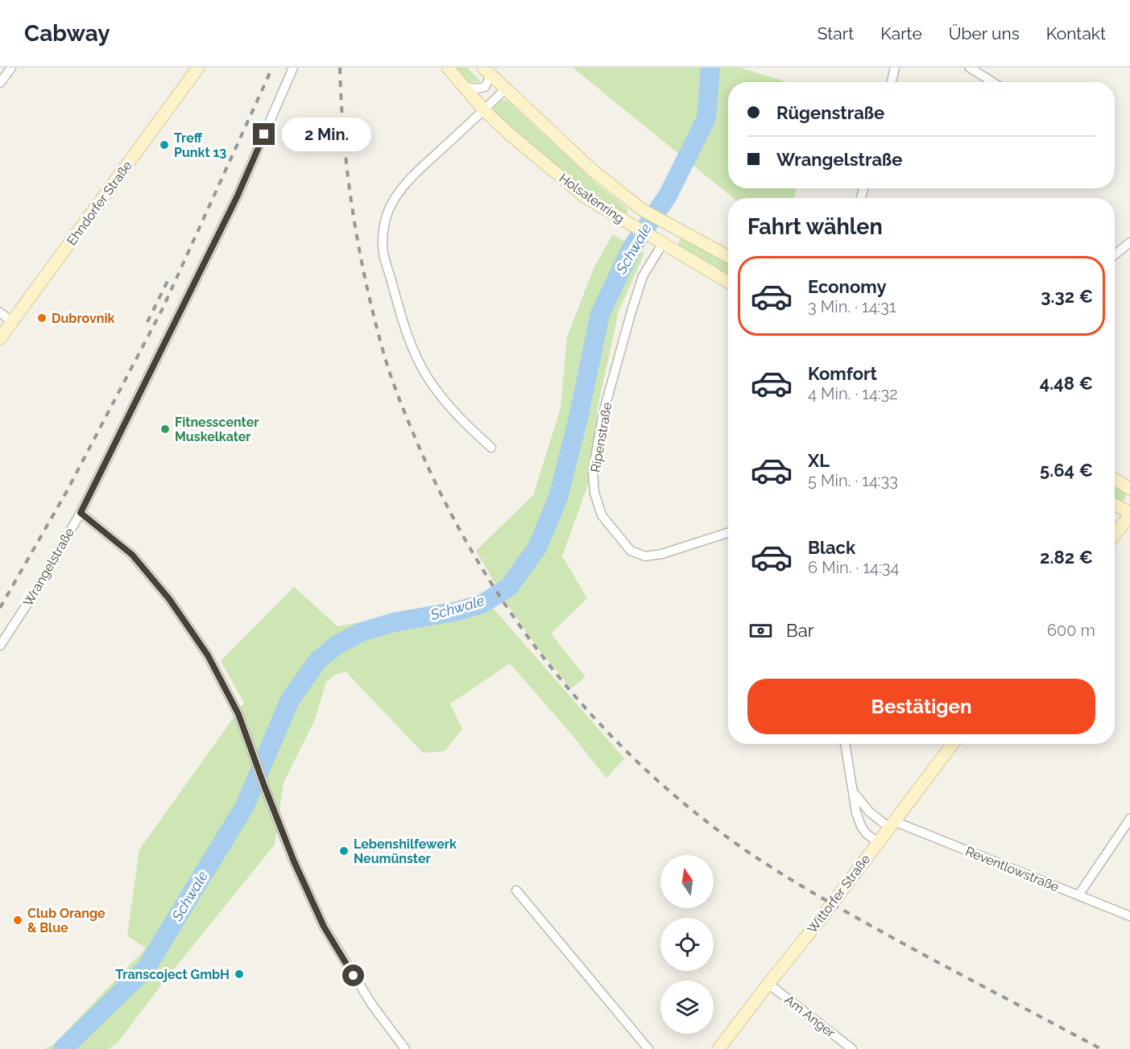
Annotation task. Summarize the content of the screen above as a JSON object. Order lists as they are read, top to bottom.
{
  "streets": {
    "street": [
      "Holsatenring",
      "Ehndorfer Straße",
      "Ripenstraße",
      "Wrangelstraße",
      "Reventlowstraße",
      "Wittorfer Straße",
      "Am Anger"
    ]
  },
  "crossings": [
    ["Holsatenring", "Ripenstraße"],
    ["Reventlowstraße", "Wittorfer Straße"],
    ["Wittorfer Straße", "Am Anger"]
  ],
  "water": ["Schwale"],
  "places": [
    "Treff Punkt 13",
    "Dubrovnik",
    "Fitnesscenter Muskelkater",
    "Lebenshilfewerk Neumünster",
    "Club Orange & Blue",
    "Transcoject GmbH"
  ],
  "north": "top",
  "page": {
    "header": "Cabway",
    "nav": [
      "Start",
      "Karte",
      "Über uns",
      "Kontakt"
    ],
    "banner": ["Rügenstraße", "Wrangelstraße"],
    "bubble": "2 Min.",
    "heading": "Fahrt wählen",
    "list": [
      {
        "name": "Economy",
        "note": "3 Min. · 14:31",
        "value": "3.32 €"
      },
      {
        "name": "Komfort",
        "note": "4 Min. · 14:32",
        "value": "4.48 €"
      },
      {
        "name": "XL",
        "note": "5 Min. · 14:33",
        "value": "5.64 €"
      },
      {
        "name": "Black",
        "note": "6 Min. · 14:34",
        "value": "2.82 €"
      }
    ],
    "pay": ["Bar", "600 m"],
    "buttons": "Bestätigen"
  }
}
